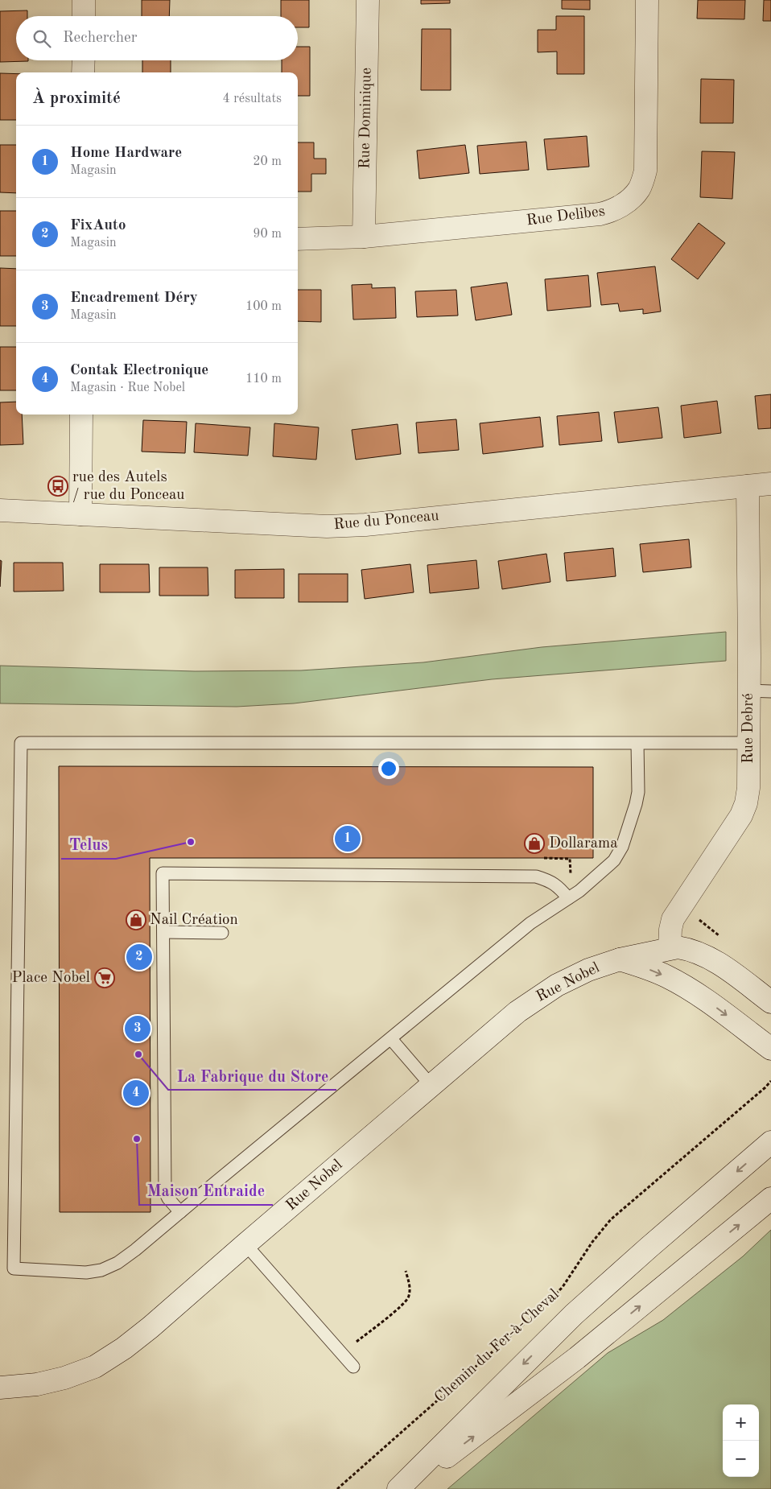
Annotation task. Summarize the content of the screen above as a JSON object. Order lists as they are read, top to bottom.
{
  "streets": {
    "street": [
      "Rue Dominique",
      "Rue Delibes",
      "Rue du Ponceau",
      "Rue Debré",
      "Rue Nobel",
      "Chemin du Fer-à-Cheval"
    ]
  },
  "crossings": [
    ["Rue Dominique", "Rue Delibes"],
    ["Rue du Ponceau", "Rue Debré"],
    ["Rue Debré", "Rue Nobel"]
  ],
  "places": {
    "bus stop": ["rue des Autels / rue du Ponceau"],
    "other": ["Telus", "La Fabrique du Store", "Maison Entraide"],
    "shop": ["Dollarama", "Nail Création"],
    "supermarket": ["Place Nobel"]
  },
  "page": {
    "search": "Rechercher",
    "heading": ["À proximité", "4 résultats"],
    "list": [
      {
        "mark": "1",
        "name": "Home Hardware",
        "note": "Magasin",
        "value": "20 m"
      },
      {
        "mark": "2",
        "name": "FixAuto",
        "note": "Magasin",
        "value": "90 m"
      },
      {
        "mark": "3",
        "name": "Encadrement Déry",
        "note": "Magasin",
        "value": "100 m"
      },
      {
        "mark": "4",
        "name": "Contak Electronique",
        "note": "Magasin · Rue Nobel",
        "value": "110 m"
      }
    ],
    "pins": [
      "1",
      "2",
      "3",
      "4"
    ],
    "map_buttons": ["+", "−"]
  }
}
